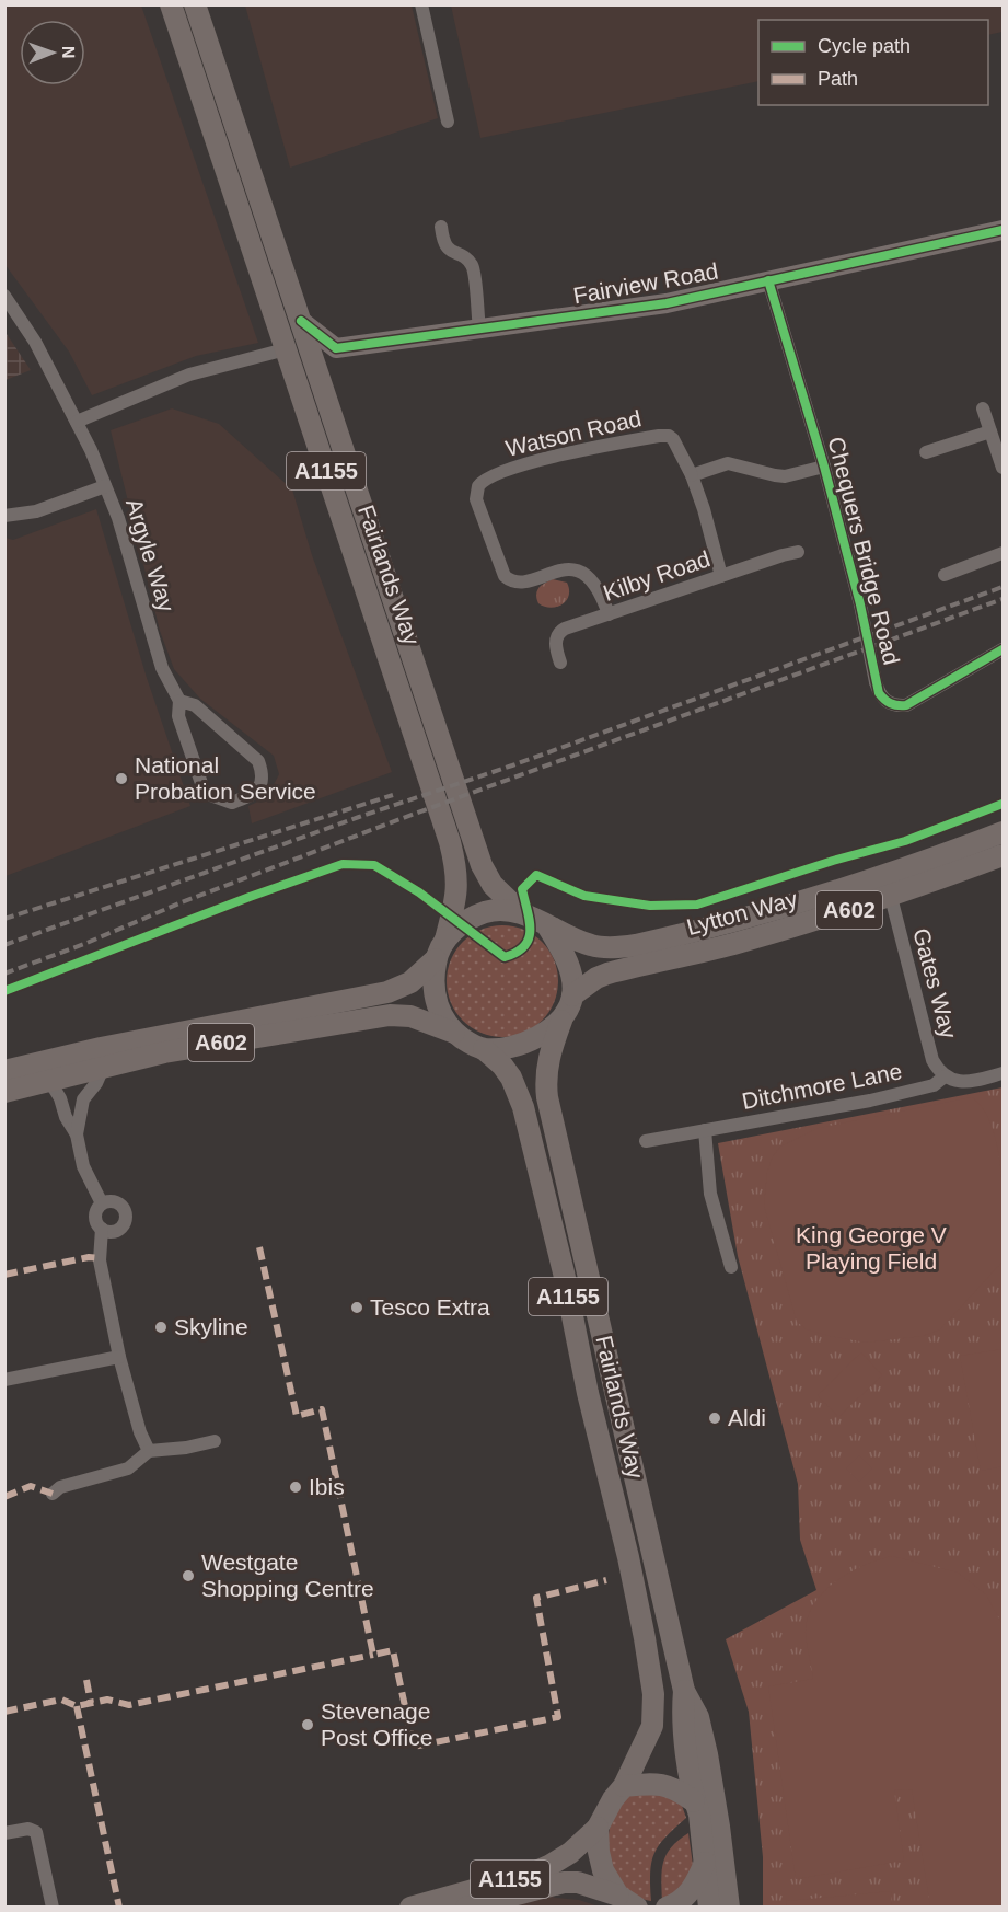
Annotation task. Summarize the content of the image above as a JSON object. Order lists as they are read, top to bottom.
{
  "streets": {
    "main road": [
      "A1155",
      "Fairlands Way",
      "A602",
      "Lytton Way"
    ],
    "street": [
      "Fairview Road",
      "Watson Road",
      "Chequers Bridge Road",
      "Argyle Way",
      "Kilby Road",
      "Gates Way",
      "Ditchmore Lane"
    ]
  },
  "crossings": [
    ["Fairview Road", "Chequers Bridge Road"],
    ["Watson Road", "Kilby Road"],
    ["A1155", "Fairlands Way"],
    ["Fairlands Way", "A602"],
    ["Fairlands Way", "Lytton Way"],
    ["A602", "Lytton Way"],
    ["Lytton Way", "Gates Way"],
    ["Gates Way", "Ditchmore Lane"]
  ],
  "parks": ["King George V Playing Field"],
  "places": [
    "National Probation Service",
    "Tesco Extra",
    "Skyline",
    "Aldi",
    "Ibis",
    "Westgate Shopping Centre",
    "Stevenage Post Office"
  ],
  "legend": ["Cycle path", "Path"],
  "north": "right"
}
